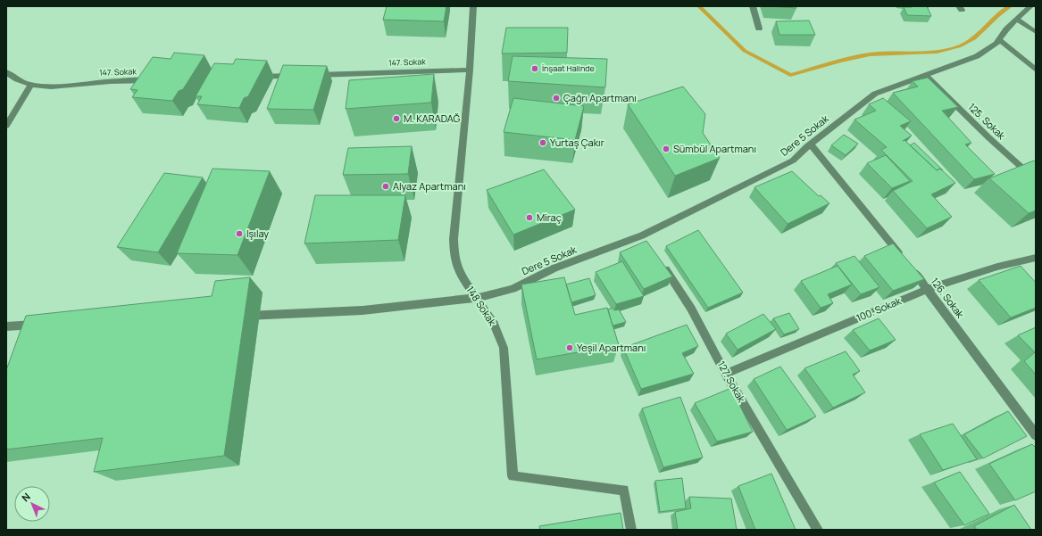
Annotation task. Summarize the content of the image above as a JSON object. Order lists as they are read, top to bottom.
{
  "streets": {
    "street": [
      "147. Sokak",
      "125. Sokak",
      "Dere 5 Sokak",
      "126. Sokak",
      "148 Sokak",
      "100. Sokak",
      "127. Sokak"
    ]
  },
  "crossings": [
    ["147. Sokak", "148 Sokak"],
    ["125. Sokak", "Dere 5 Sokak"],
    ["Dere 5 Sokak", "126. Sokak"],
    ["Dere 5 Sokak", "148 Sokak"],
    ["126. Sokak", "100. Sokak"],
    ["100. Sokak", "127. Sokak"]
  ],
  "places": [
    "İnşaat Halinde",
    "Çağrı Apartmanı",
    "M. KARADAĞ",
    "Yurtaş Çakır",
    "Sümbül Apartmanı",
    "Alyaz Apartmanı",
    "Miraç",
    "Işılay",
    "Yeşil Apartmanı"
  ],
  "north": "top left"
}
